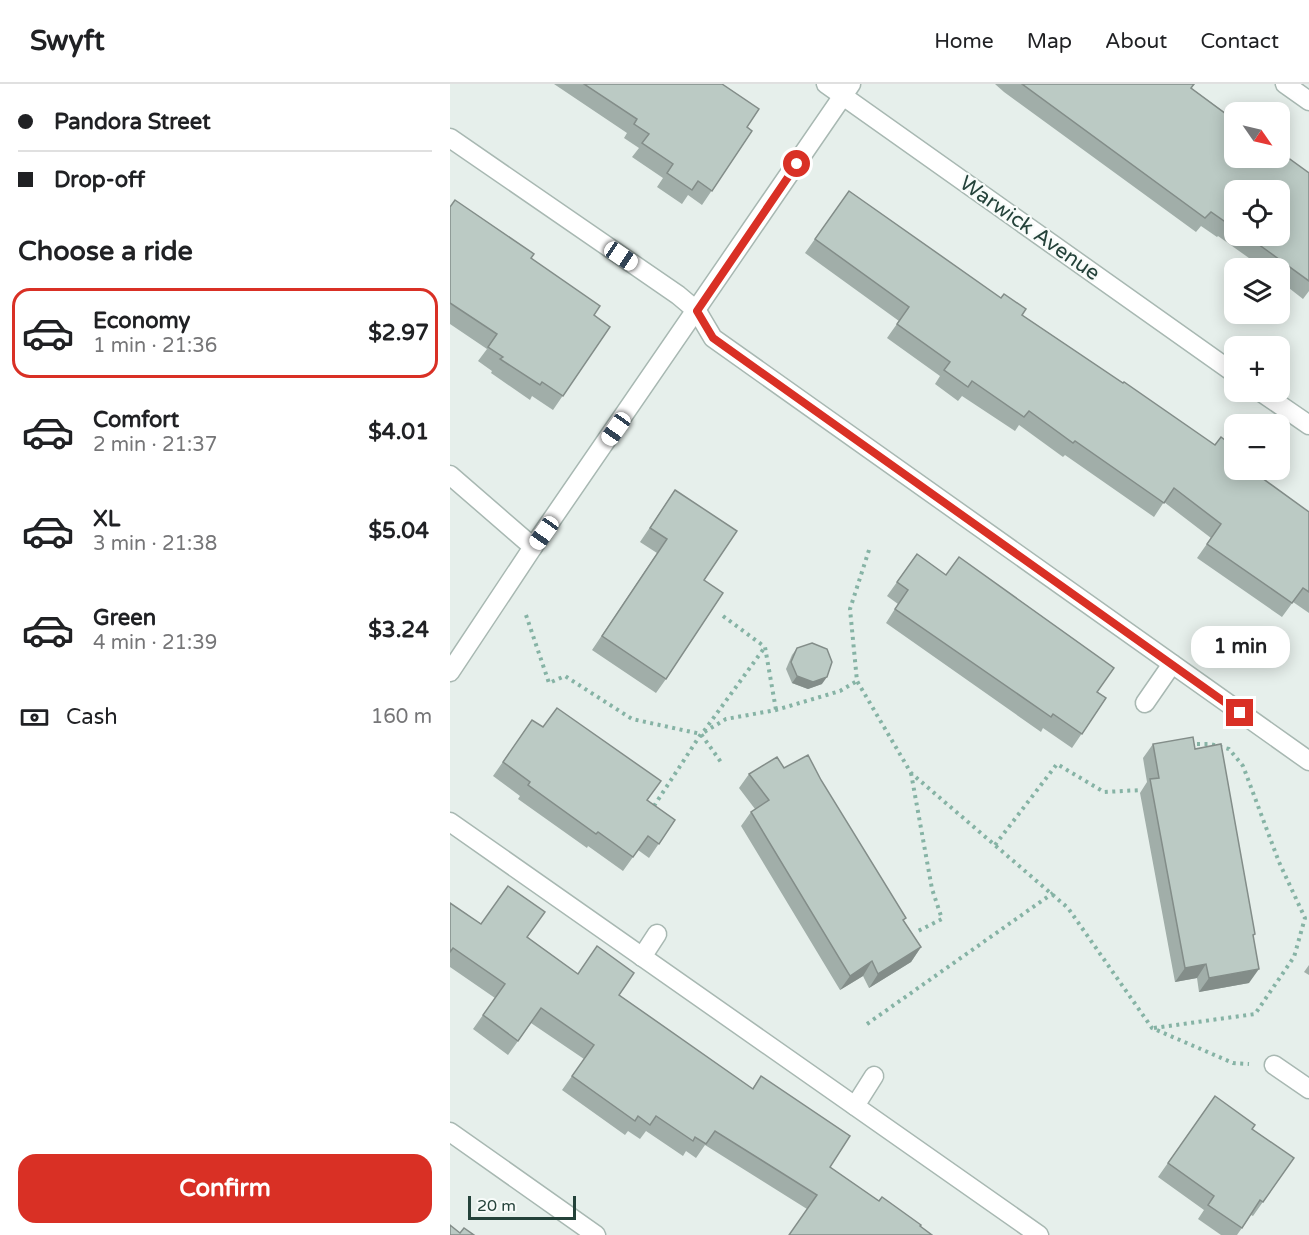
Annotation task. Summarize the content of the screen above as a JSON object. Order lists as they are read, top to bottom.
{
  "streets": {
    "street": ["Warwick Avenue"]
  },
  "scale_bar": "20 m",
  "north": "bottom right",
  "page": {
    "header": "Swyft",
    "nav": [
      "Home",
      "Map",
      "About",
      "Contact"
    ],
    "banner": ["Pandora Street", "Drop-off"],
    "map_buttons": ["+", "−"],
    "heading": "Choose a ride",
    "list": [
      {
        "name": "Economy",
        "note": "1 min · 21:36",
        "value": "$2.97"
      },
      {
        "name": "Comfort",
        "note": "2 min · 21:37",
        "value": "$4.01"
      },
      {
        "name": "XL",
        "note": "3 min · 21:38",
        "value": "$5.04"
      },
      {
        "name": "Green",
        "note": "4 min · 21:39",
        "value": "$3.24"
      }
    ],
    "bubble": "1 min",
    "pay": ["Cash", "160 m"],
    "buttons": "Confirm",
    "scale": "20 m"
  }
}
